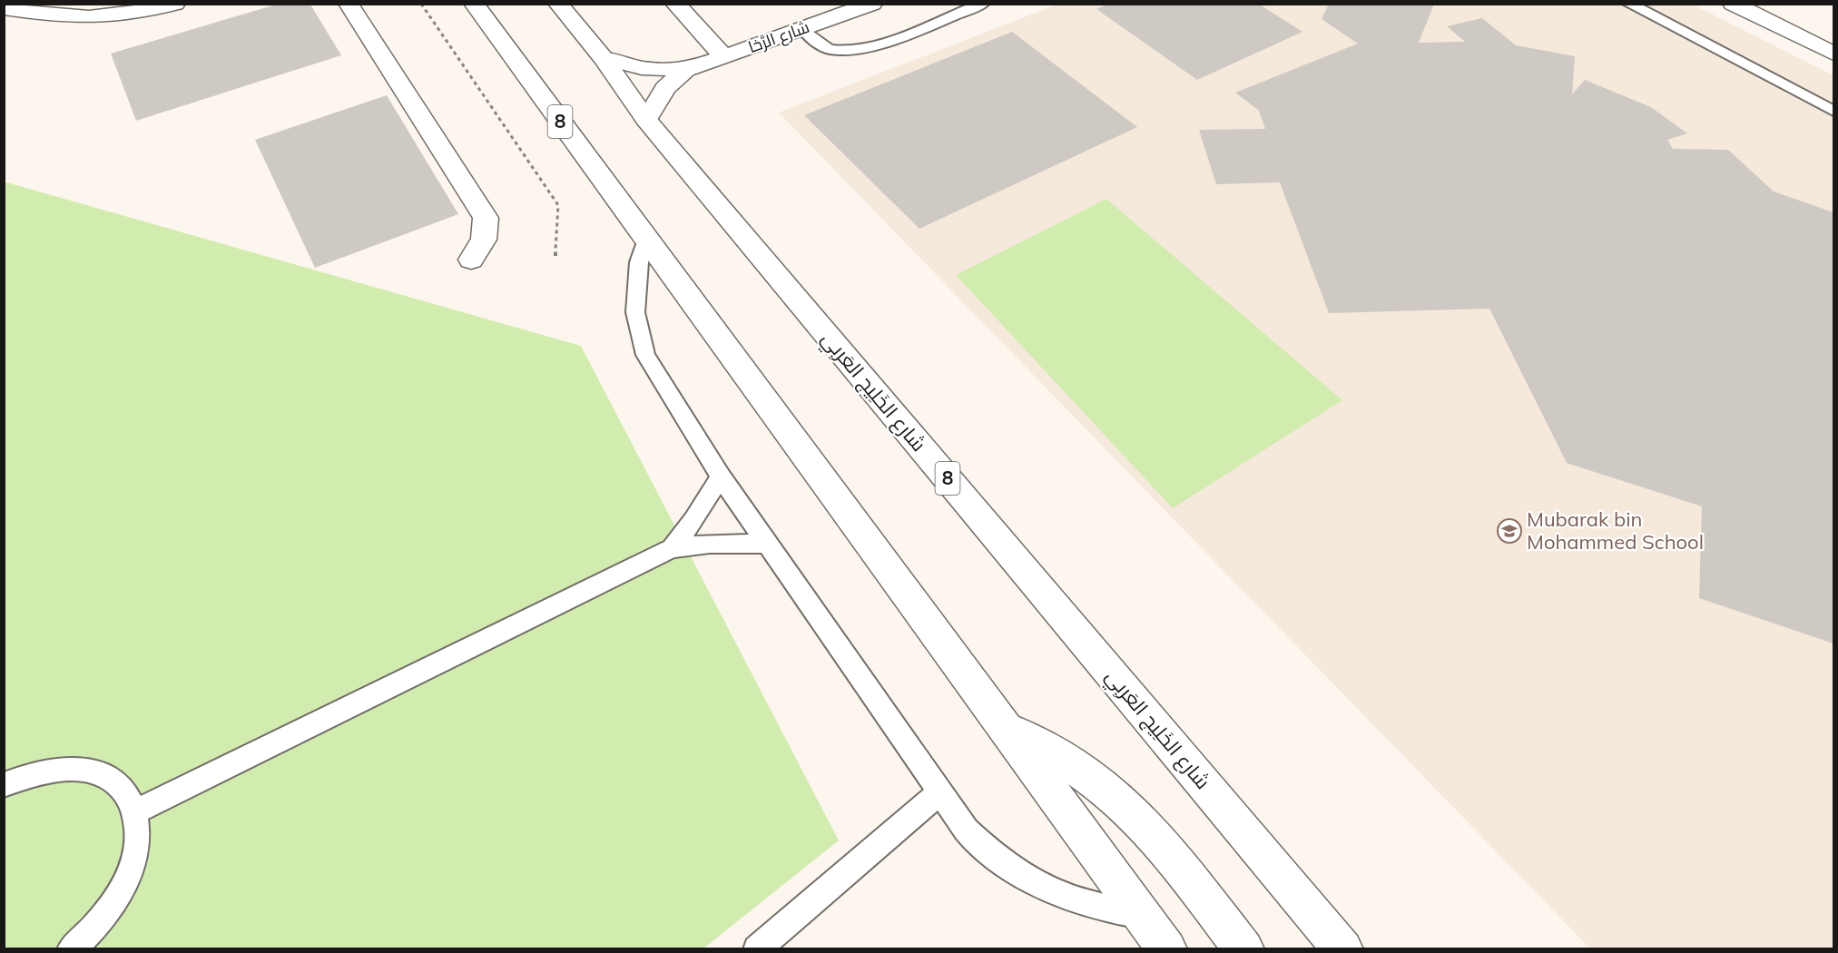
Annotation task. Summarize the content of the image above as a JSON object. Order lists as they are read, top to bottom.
{
  "streets": {
    "main road": ["شارع الرَّخا", "8", "شارع الخَلِيج العَربِي"]
  },
  "crossings": [
    ["شارع الرَّخا", "شارع الخَلِيج العَربِي"]
  ],
  "places": {
    "school or university": ["Mubarak bin Mohammed School"]
  }
}
